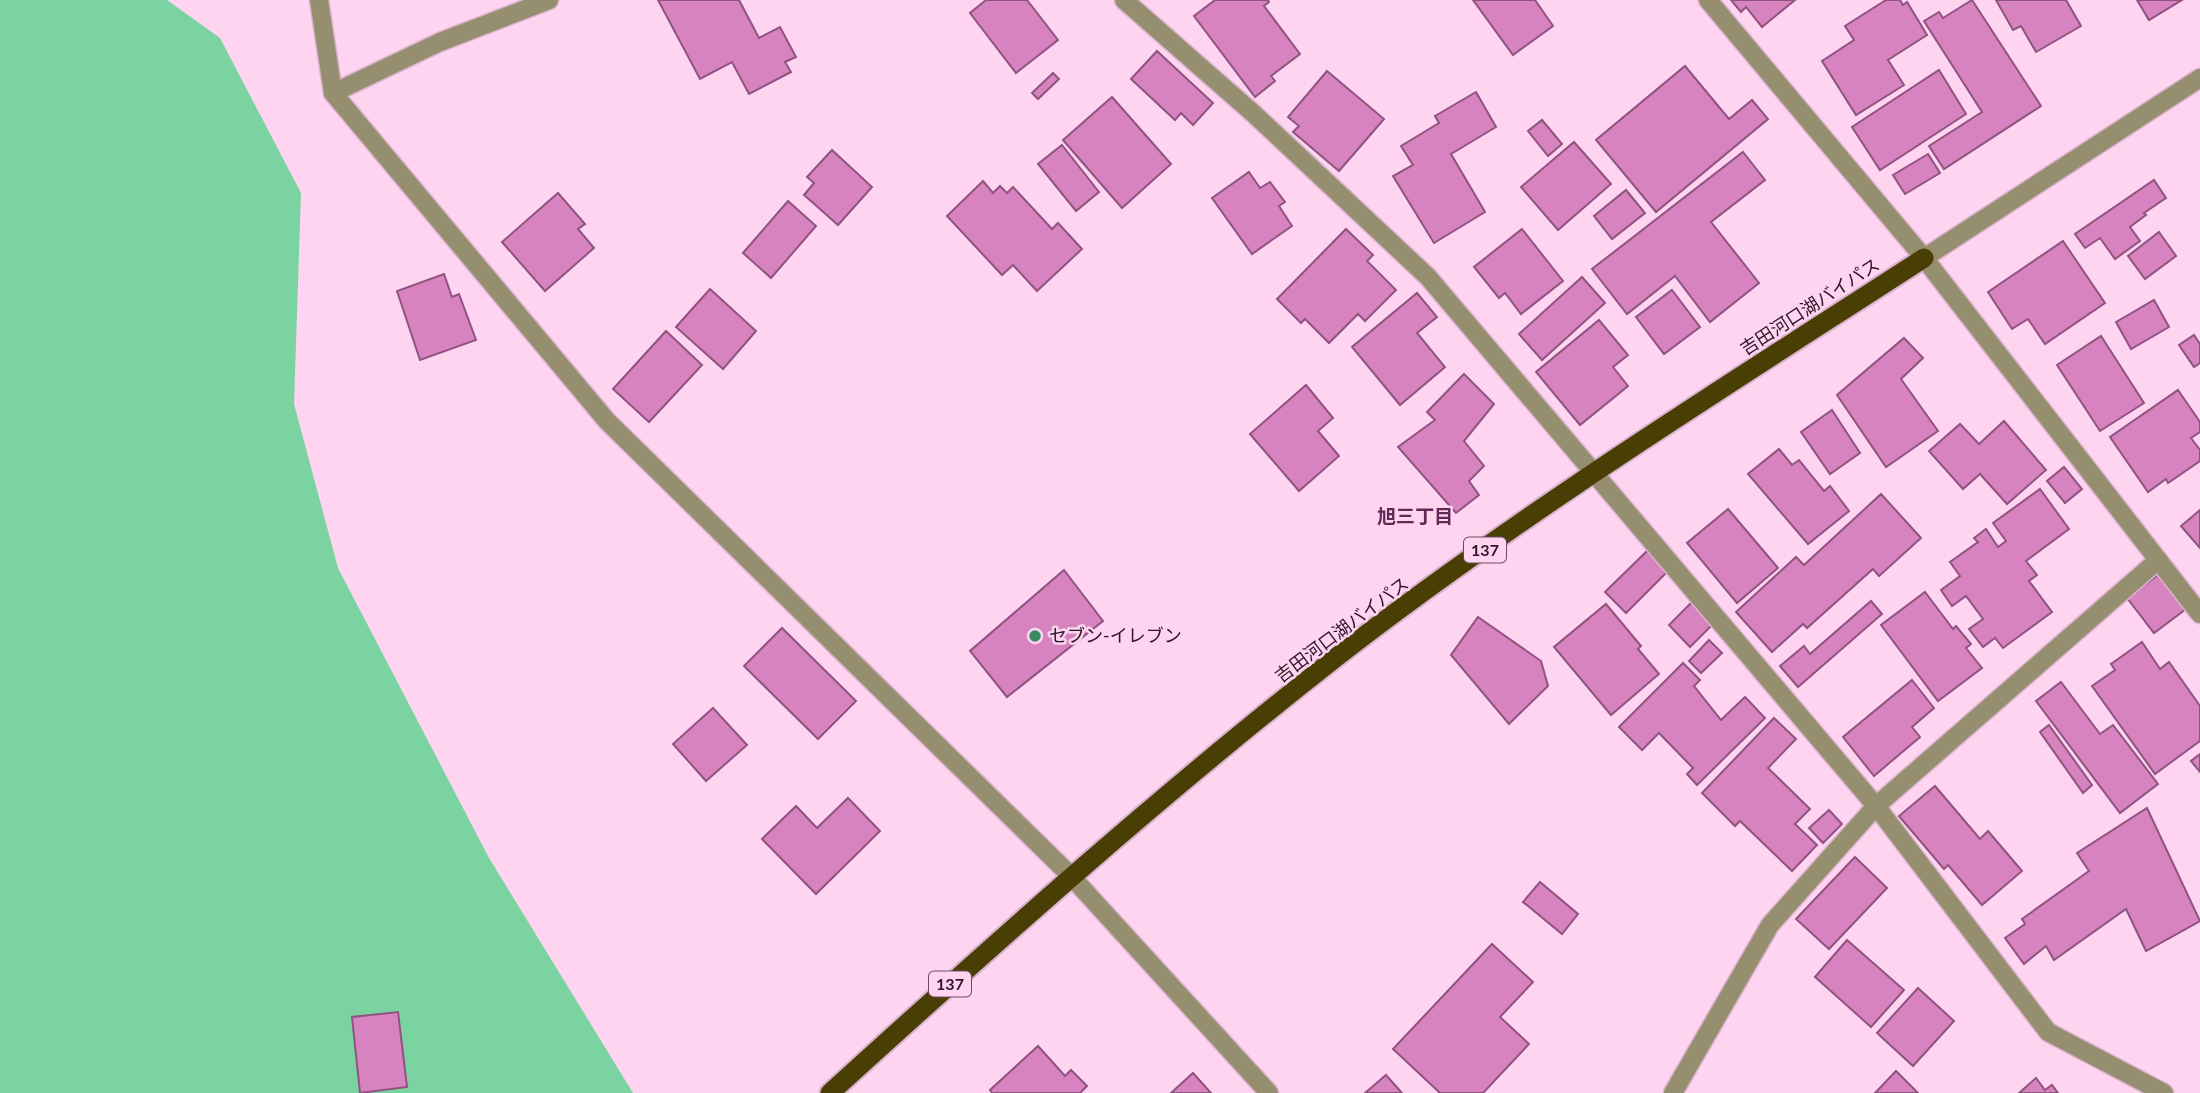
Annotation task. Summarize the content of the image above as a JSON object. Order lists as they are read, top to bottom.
{
  "streets": {
    "highway": ["吉田河口湖バイパス", "137"]
  },
  "districts": ["旭三丁目"],
  "places": ["セブン-イレブン"]
}
